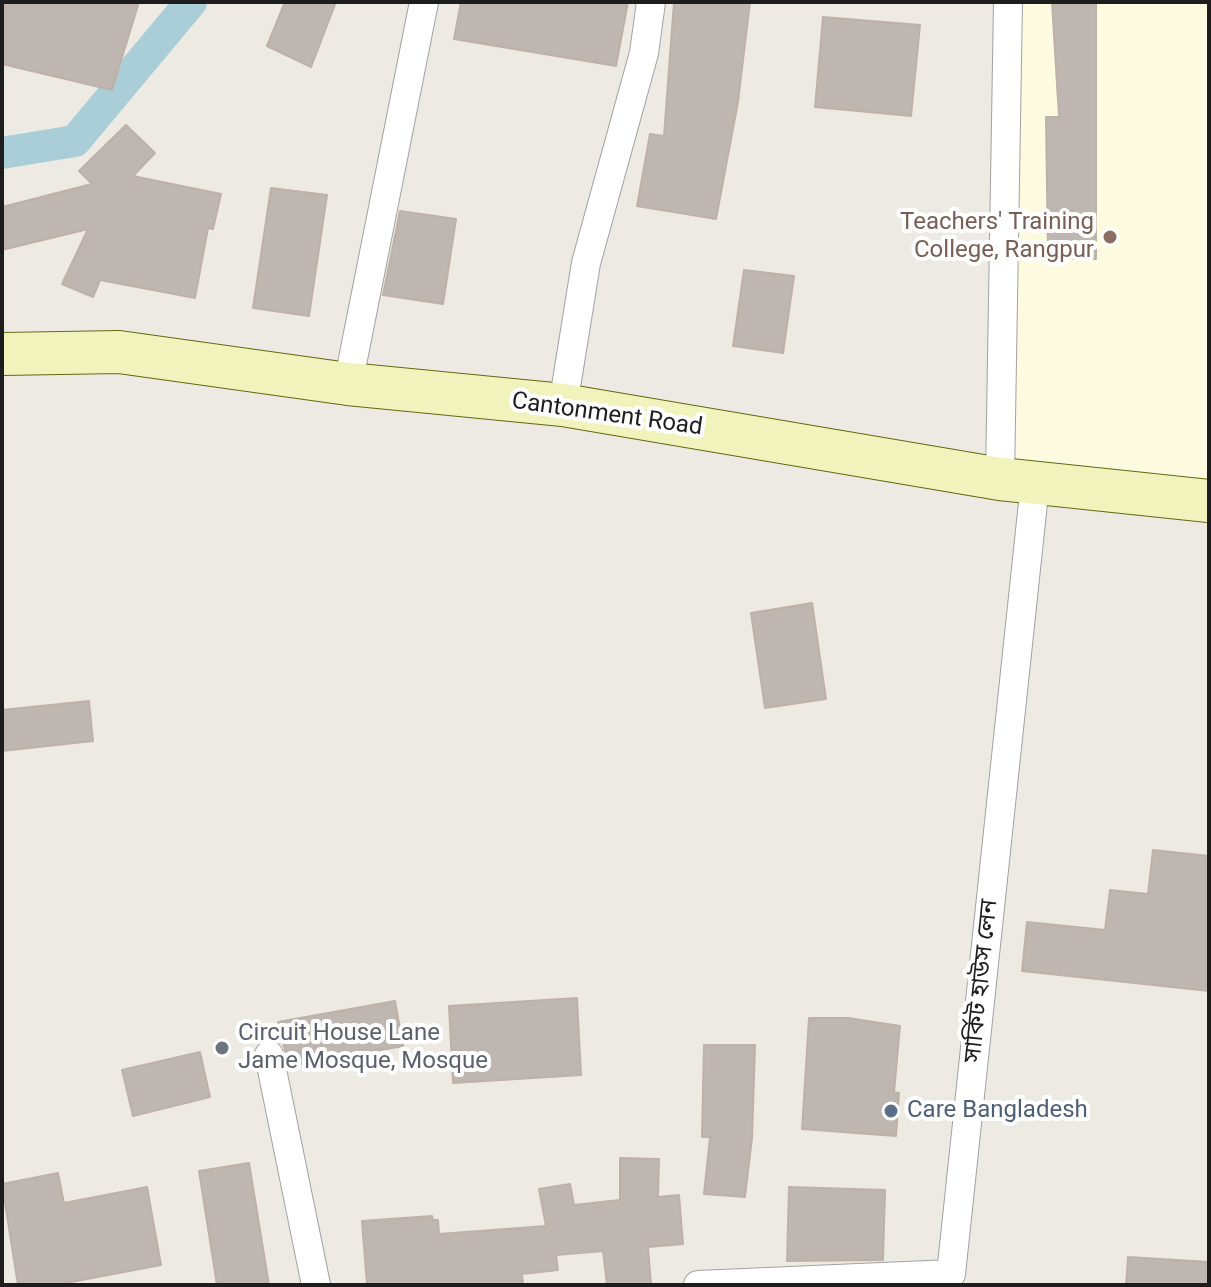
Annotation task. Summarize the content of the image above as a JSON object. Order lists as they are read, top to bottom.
{
  "streets": {
    "main road": ["Cantonment Road"],
    "street": ["সার্কিট হাউস লেন"]
  },
  "crossings": [
    ["Cantonment Road", "সার্কিট হাউস লেন"]
  ],
  "places": ["Teachers' Training College, Rangpur", "Circuit House Lane Jame Mosque, Mosque", "Care Bangladesh"]
}
